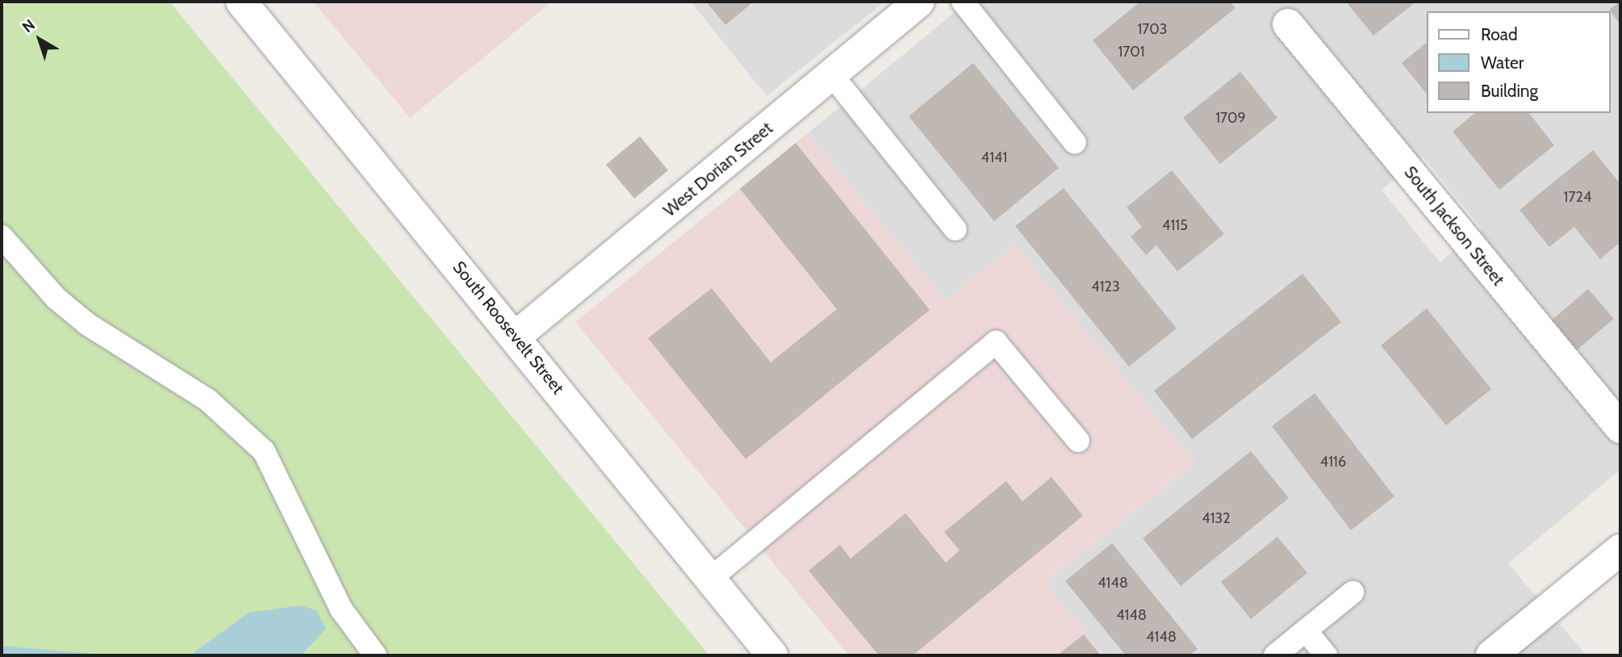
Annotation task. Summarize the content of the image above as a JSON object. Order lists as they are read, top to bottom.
{
  "streets": {
    "street": ["West Dorian Street", "South Jackson Street", "South Roosevelt Street"]
  },
  "crossings": [
    ["West Dorian Street", "South Roosevelt Street"]
  ],
  "house_numbers": [
    "1703",
    "1701",
    "1709",
    "4141",
    "1724",
    "4115",
    "4123",
    "4116",
    "4132",
    "4148",
    "4148",
    "4148"
  ],
  "legend": ["Road", "Water", "Building"],
  "north": "top left"
}
